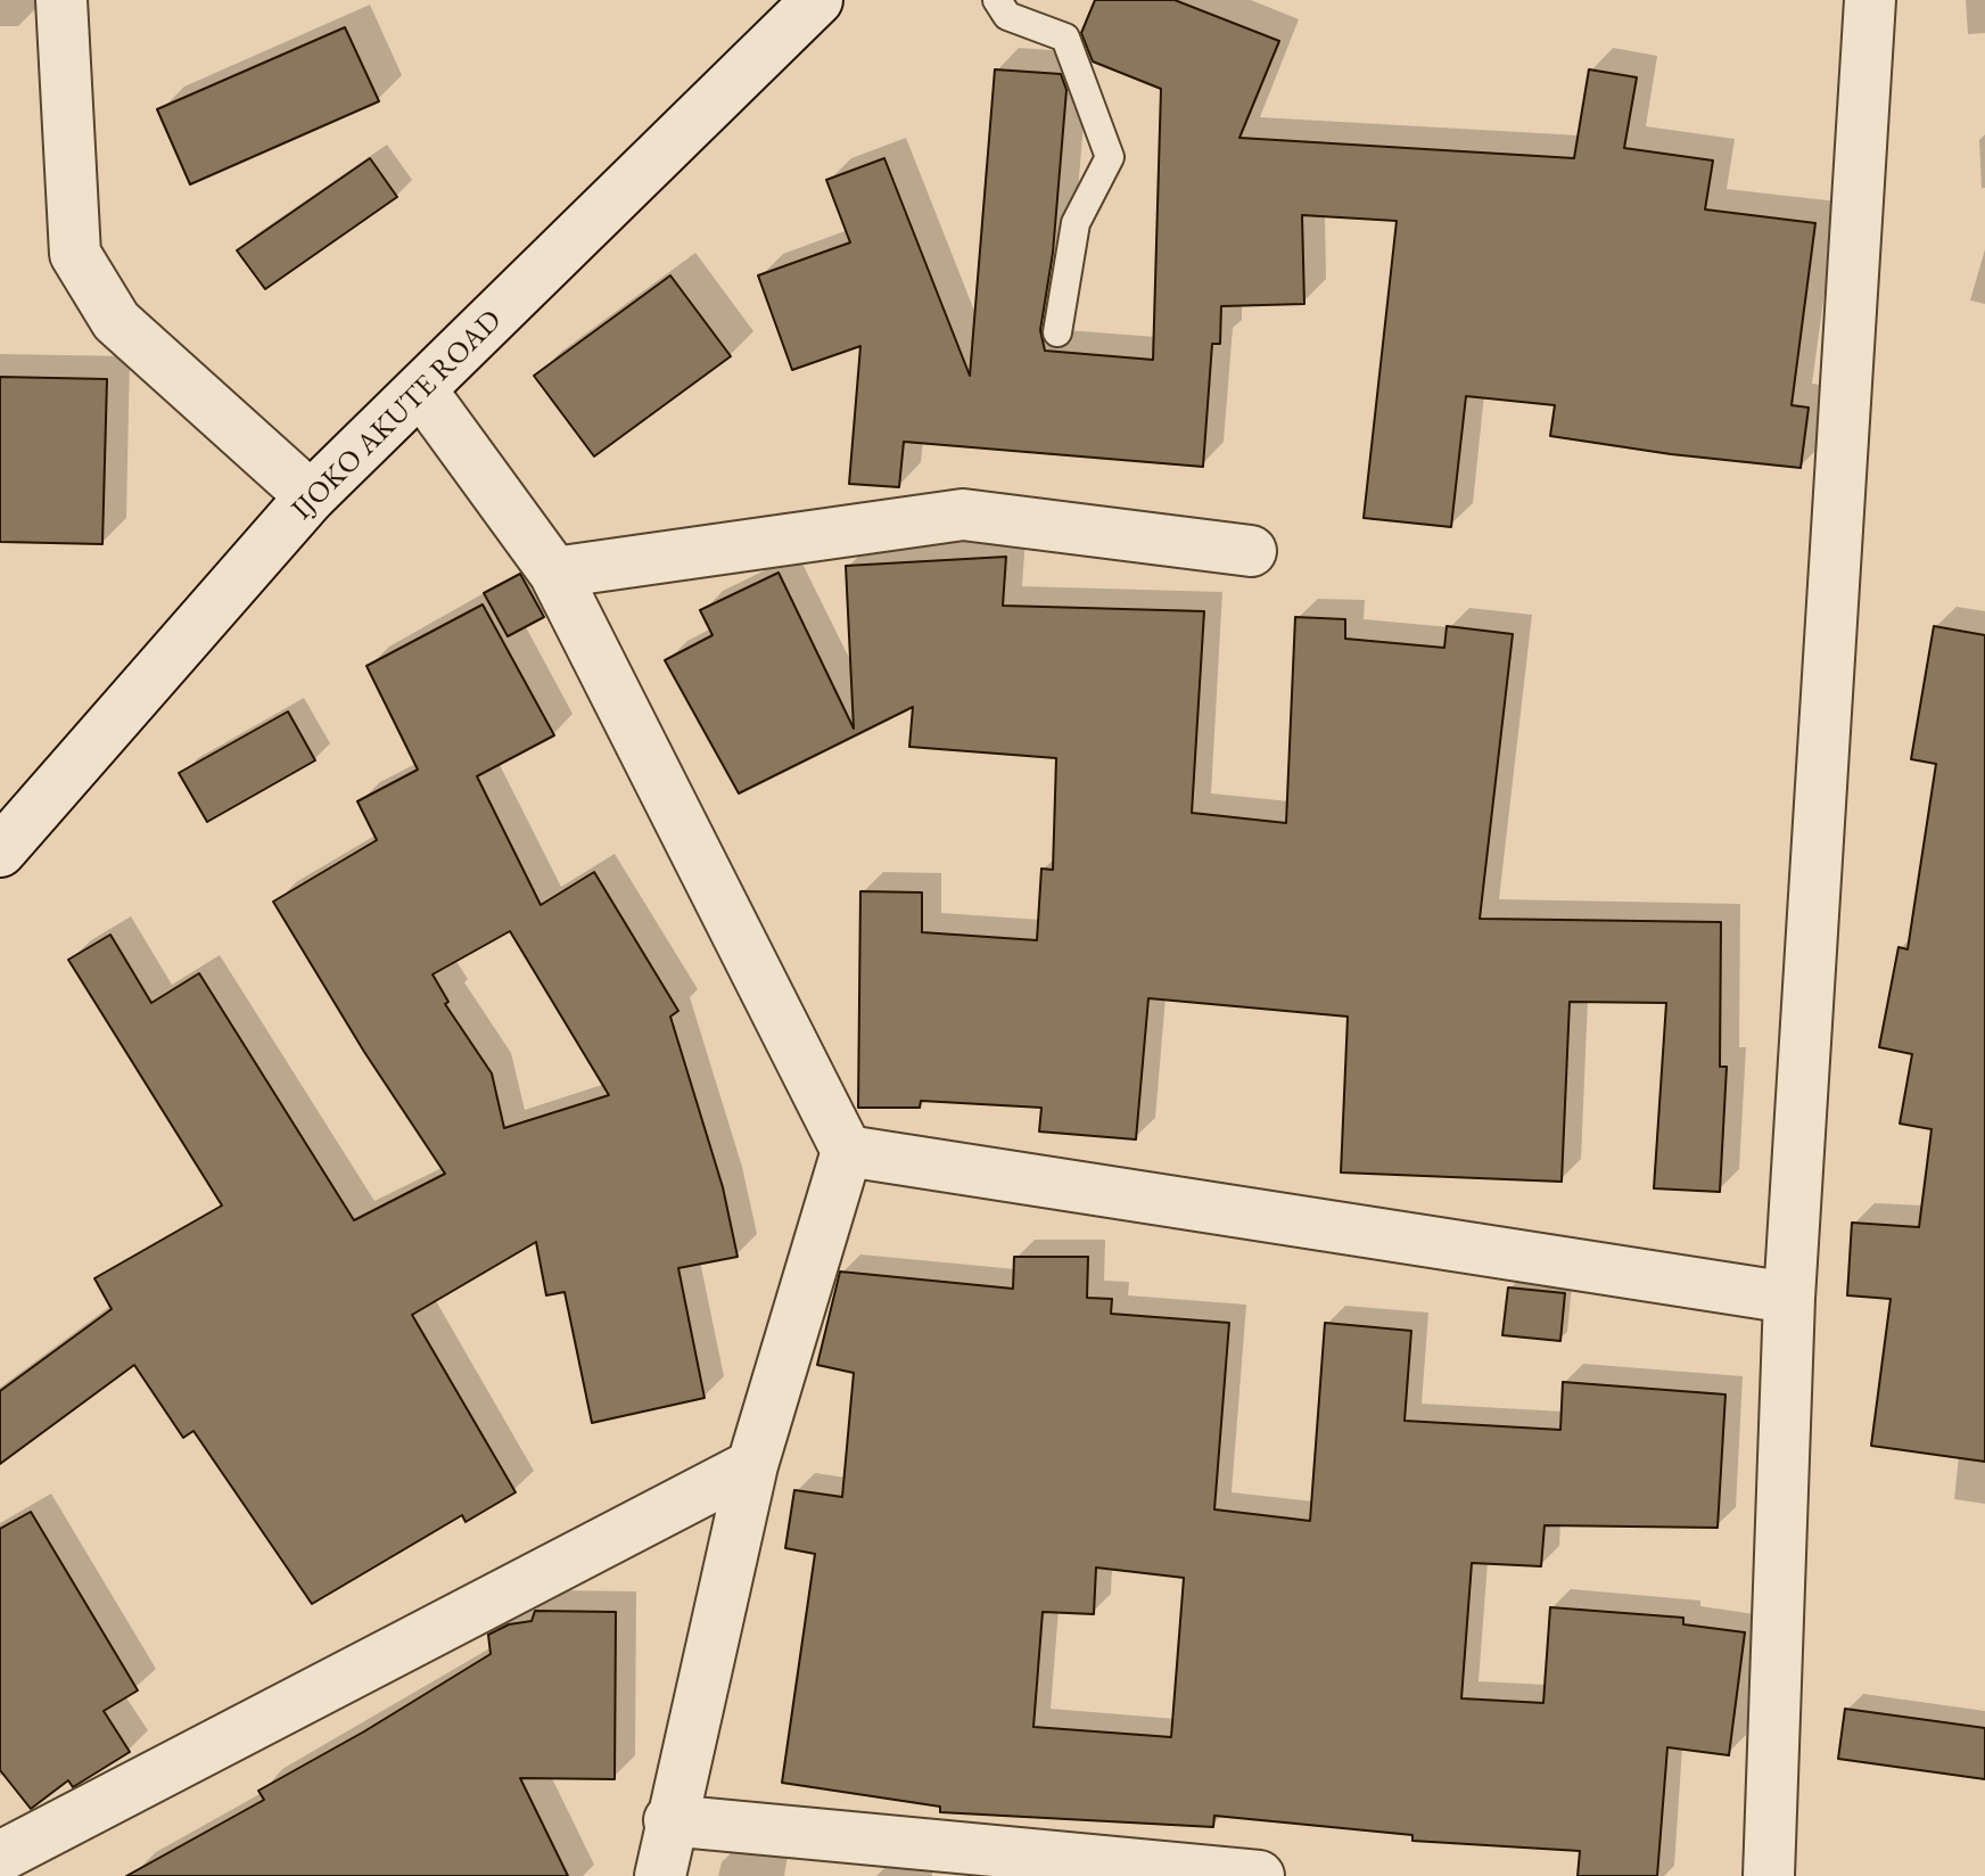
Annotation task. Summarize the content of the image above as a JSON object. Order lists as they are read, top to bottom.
{
  "streets": {
    "street": ["IJOKO AKUTE ROAD"]
  }
}
